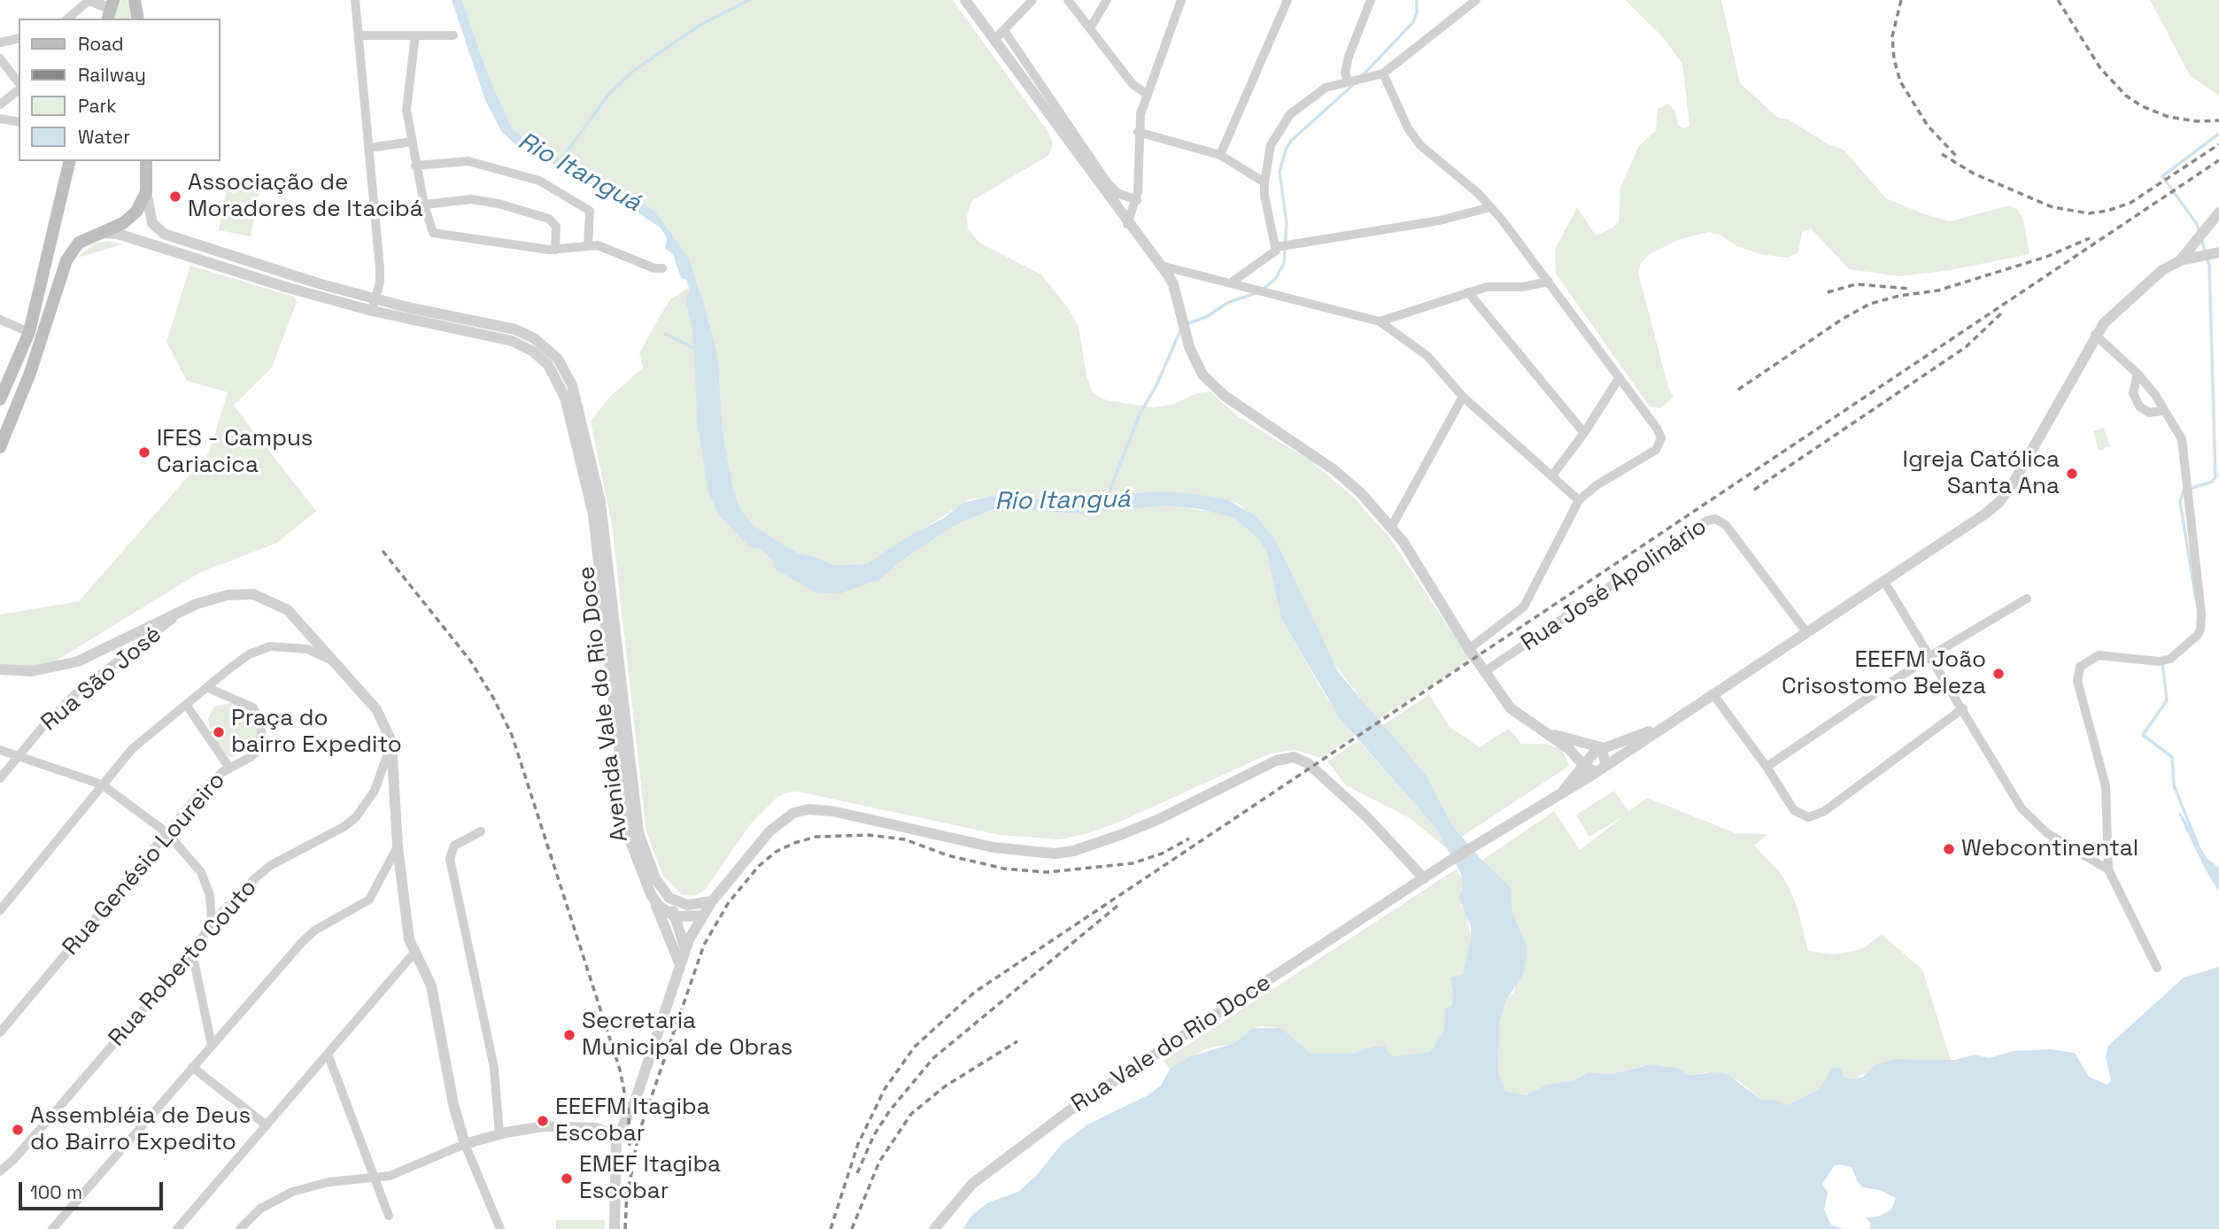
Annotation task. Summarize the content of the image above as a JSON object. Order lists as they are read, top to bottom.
{
  "streets": {
    "main road": ["Avenida Vale do Rio Doce"],
    "street": [
      "Rua José Apolinário",
      "Rua São José",
      "Rua Genésio Loureiro",
      "Rua Roberto Couto",
      "Rua Vale do Rio Doce"
    ]
  },
  "crossings": [
    ["Rua José Apolinário", "Rua Vale do Rio Doce"]
  ],
  "water": ["Rio Itanguá"],
  "places": [
    "Associação de Moradores de Itacibá",
    "IFES - Campus Cariacica",
    "Igreja Católica Santa Ana",
    "EEEFM João Crisostomo Beleza",
    "Praça do bairro Expedito",
    "Webcontinental",
    "Secretaria Municipal de Obras",
    "EEEFM Itagiba Escobar",
    "Assembléia de Deus do Bairro Expedito",
    "EMEF Itagiba Escobar"
  ],
  "legend": [
    "Road",
    "Railway",
    "Park",
    "Water"
  ],
  "scale_bar": "100 m"
}
